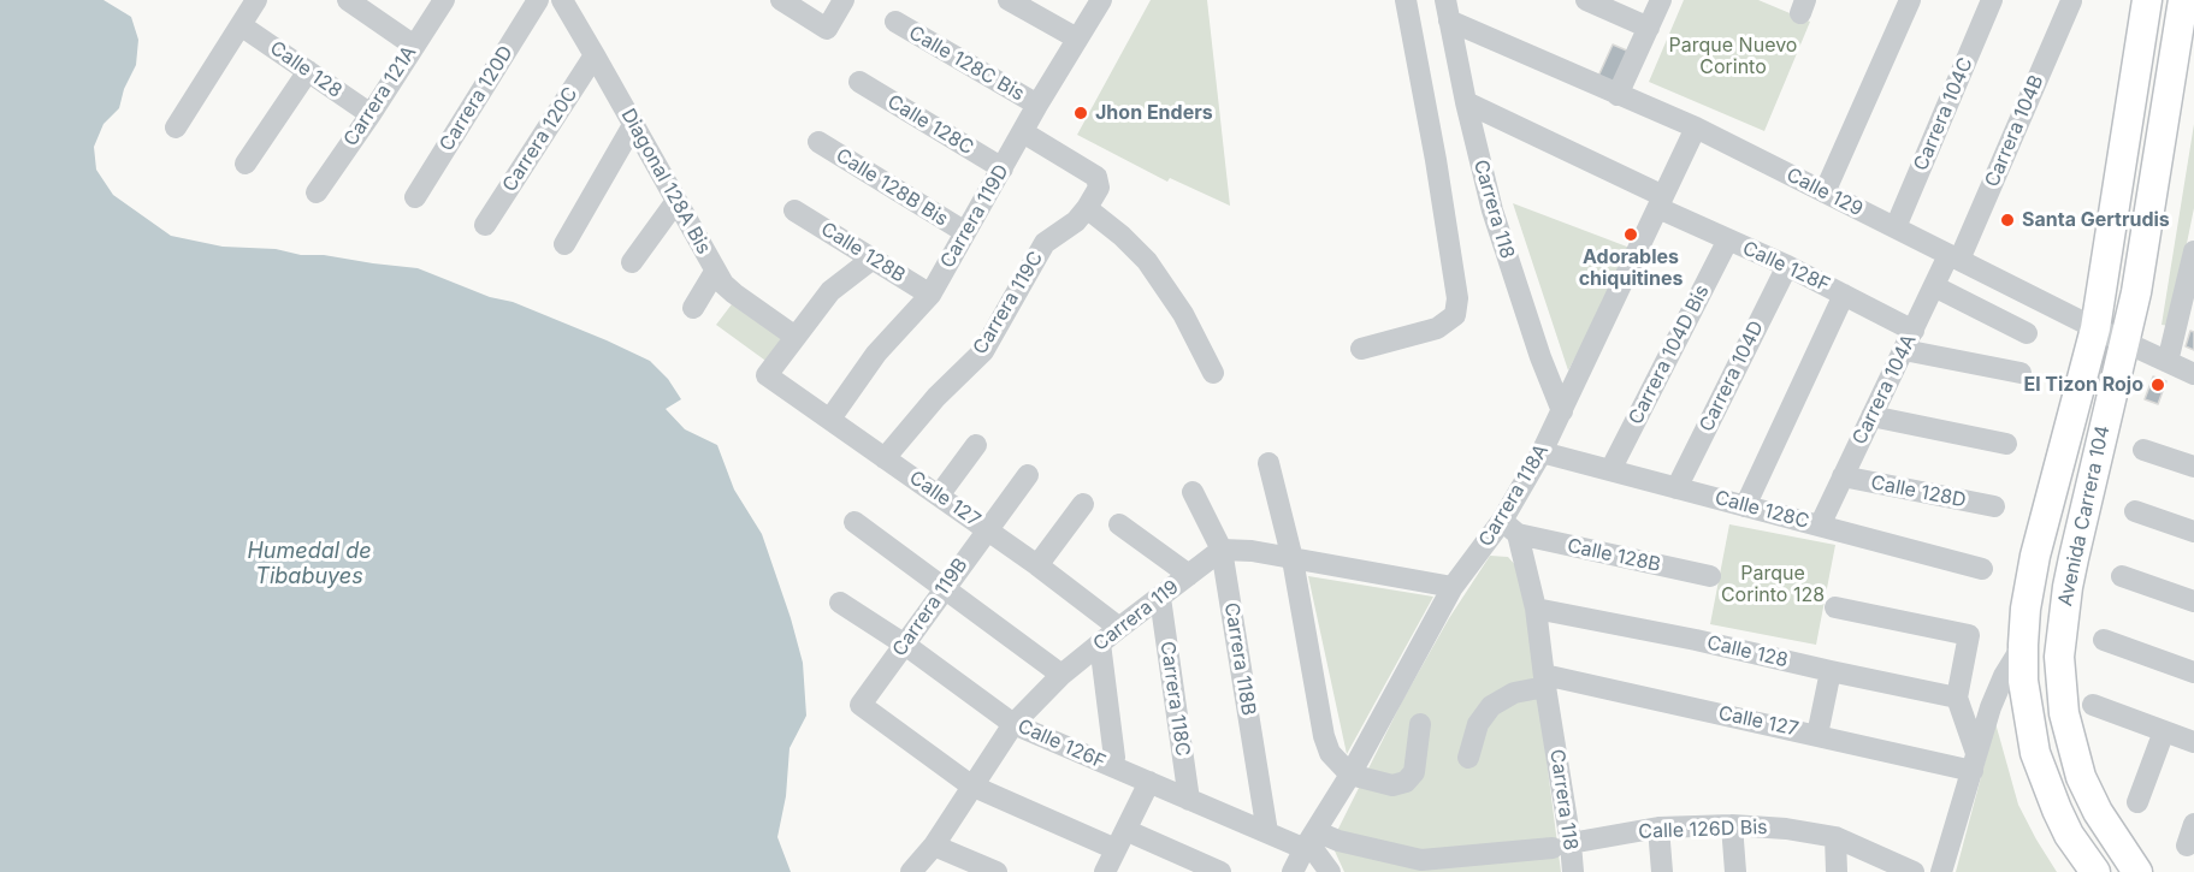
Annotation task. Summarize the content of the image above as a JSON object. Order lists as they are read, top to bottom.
{
  "streets": {
    "main road": ["Avenida Carrera 104"],
    "street": [
      "Calle 128C Bis",
      "Calle 128",
      "Carrera 121A",
      "Carrera 120D",
      "Carrera 104C",
      "Calle 128C",
      "Carrera 104B",
      "Carrera 120C",
      "Diagonal 128A Bis",
      "Calle 128B Bis",
      "Calle 129",
      "Carrera 118",
      "Carrera 119D",
      "Calle 128B",
      "Calle 128F",
      "Carrera 119C",
      "Carrera 104D Bis",
      "Carrera 104D",
      "Carrera 104A",
      "Calle 128D",
      "Carrera 118A",
      "Calle 127",
      "Carrera 119B",
      "Carrera 119",
      "Carrera 118B",
      "Carrera 118C",
      "Calle 126F",
      "Calle 126D Bis"
    ]
  },
  "crossings": [
    ["Calle 128C Bis", "Carrera 119D"],
    ["Calle 128", "Carrera 121A"],
    ["Calle 128", "Carrera 118"],
    ["Carrera 104C", "Calle 129"],
    ["Calle 128C", "Carrera 119D"],
    ["Calle 128C", "Carrera 104D Bis"],
    ["Calle 128C", "Carrera 104D"],
    ["Calle 128C", "Carrera 104A"],
    ["Calle 128C", "Carrera 118A"],
    ["Carrera 104B", "Calle 129"],
    ["Carrera 104B", "Carrera 104A"],
    ["Carrera 120C", "Diagonal 128A Bis"],
    ["Diagonal 128A Bis", "Calle 127"],
    ["Calle 128B Bis", "Carrera 119D"],
    ["Calle 129", "Carrera 118"],
    ["Calle 129", "Carrera 104A"],
    ["Calle 129", "Carrera 118A"],
    ["Calle 129", "Avenida Carrera 104"],
    ["Carrera 118", "Calle 128B"],
    ["Carrera 118", "Calle 128F"],
    ["Carrera 118", "Carrera 118A"],
    ["Carrera 118", "Calle 127"],
    ["Carrera 118", "Calle 126D Bis"],
    ["Carrera 119D", "Calle 128B"],
    ["Carrera 119D", "Carrera 119C"],
    ["Carrera 119D", "Calle 127"],
    ["Calle 128B", "Carrera 118A"],
    ["Calle 128F", "Carrera 104D Bis"],
    ["Calle 128F", "Carrera 104D"],
    ["Calle 128F", "Carrera 104A"],
    ["Calle 128F", "Carrera 118A"],
    ["Carrera 119C", "Calle 127"],
    ["Carrera 104A", "Calle 128D"],
    ["Carrera 118A", "Calle 126F"],
    ["Carrera 118A", "Calle 126D Bis"],
    ["Calle 127", "Carrera 119B"],
    ["Calle 127", "Carrera 119"],
    ["Carrera 119B", "Carrera 119"],
    ["Carrera 119B", "Calle 126F"],
    ["Carrera 119", "Carrera 118B"],
    ["Carrera 119", "Carrera 118C"],
    ["Carrera 119", "Calle 126F"],
    ["Carrera 118B", "Calle 126F"],
    ["Carrera 118C", "Calle 126F"],
    ["Calle 126F", "Calle 126D Bis"]
  ],
  "water": ["Humedal de Tibabuyes"],
  "parks": ["Parque Nuevo Corinto", "Parque Corinto 128"],
  "places": [
    "Jhon Enders",
    "Santa Gertrudis",
    "Adorables chiquitines",
    "El Tizon Rojo"
  ]
}
